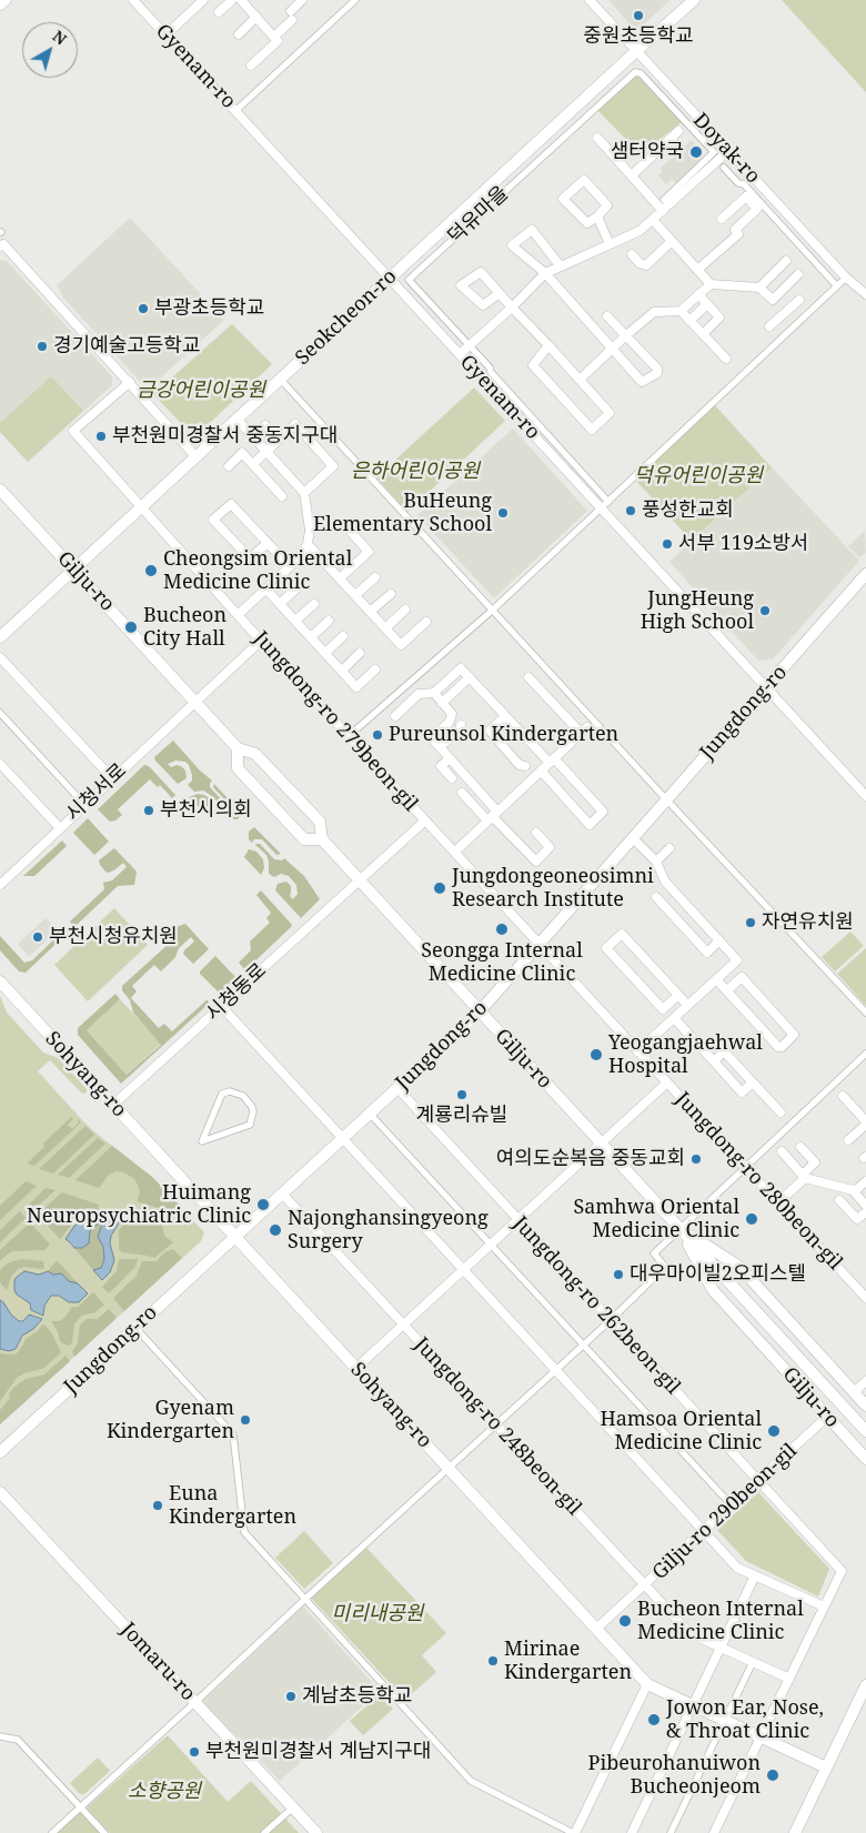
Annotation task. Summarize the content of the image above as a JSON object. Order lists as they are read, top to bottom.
{
  "streets": {
    "street": [
      "Gyenam-ro",
      "Doyak-ro",
      "덕유마을",
      "Seokcheon-ro",
      "Gilju-ro",
      "Jungdong-ro",
      "Jungdong-ro 279beon-gil",
      "시청서로",
      "시청동로",
      "Sohyang-ro",
      "Jungdong-ro 280beon-gil",
      "Jungdong-ro 262beon-gil",
      "Jungdong-ro 248beon-gil",
      "Gilju-ro 290beon-gil",
      "Jomaru-ro"
    ]
  },
  "crossings": [
    ["Gyenam-ro", "Seokcheon-ro"],
    ["Gyenam-ro", "Jungdong-ro"],
    ["Doyak-ro", "Seokcheon-ro"],
    ["Seokcheon-ro", "Gilju-ro"],
    ["Seokcheon-ro", "Jungdong-ro 279beon-gil"],
    ["Gilju-ro", "Jungdong-ro"],
    ["Gilju-ro", "시청서로"],
    ["Gilju-ro", "시청동로"],
    ["Gilju-ro", "Gilju-ro 290beon-gil"],
    ["Jungdong-ro", "Jungdong-ro 279beon-gil"],
    ["Jungdong-ro", "Sohyang-ro"],
    ["Jungdong-ro", "Jungdong-ro 280beon-gil"],
    ["Jungdong-ro", "Jungdong-ro 262beon-gil"],
    ["Jungdong-ro", "Jungdong-ro 248beon-gil"],
    ["Jungdong-ro 279beon-gil", "시청서로"],
    ["Jungdong-ro 279beon-gil", "시청동로"],
    ["Jungdong-ro 279beon-gil", "Jungdong-ro 280beon-gil"],
    ["시청동로", "Sohyang-ro"],
    ["Sohyang-ro", "Gilju-ro 290beon-gil"],
    ["Jungdong-ro 262beon-gil", "Gilju-ro 290beon-gil"],
    ["Jungdong-ro 248beon-gil", "Gilju-ro 290beon-gil"]
  ],
  "parks": [
    "금강어린이공원",
    "은하어린이공원",
    "덕유어린이공원",
    "미리내공원",
    "소향공원"
  ],
  "places": [
    "중원초등학교",
    "샘터약국",
    "부광초등학교",
    "경기예술고등학교",
    "부천원미경찰서 중동지구대",
    "풍성한교회",
    "BuHeung Elementary School",
    "서부 119소방서",
    "Cheongsim Oriental Medicine Clinic",
    "JungHeung High School",
    "Bucheon City Hall",
    "Pureunsol Kindergarten",
    "부천시의회",
    "Jungdongeoneosimni Research Institute",
    "자연유치원",
    "Seongga Internal Medicine Clinic",
    "부천시청유치원",
    "Yeogangjaehwal Hospital",
    "계룡리슈빌",
    "여의도순복음 중동교회",
    "Huimang Neuropsychiatric Clinic",
    "Samhwa Oriental Medicine Clinic",
    "Najonghansingyeong Surgery",
    "대우마이빌2오피스텔",
    "Gyenam Kindergarten",
    "Hamsoa Oriental Medicine Clinic",
    "Euna Kindergarten",
    "Bucheon Internal Medicine Clinic",
    "Mirinae Kindergarten",
    "계남초등학교",
    "Jowon Ear, Nose, & Throat Clinic",
    "부천원미경찰서 계남지구대",
    "Pibeurohanuiwon Bucheonjeom"
  ],
  "north": "top right"
}
